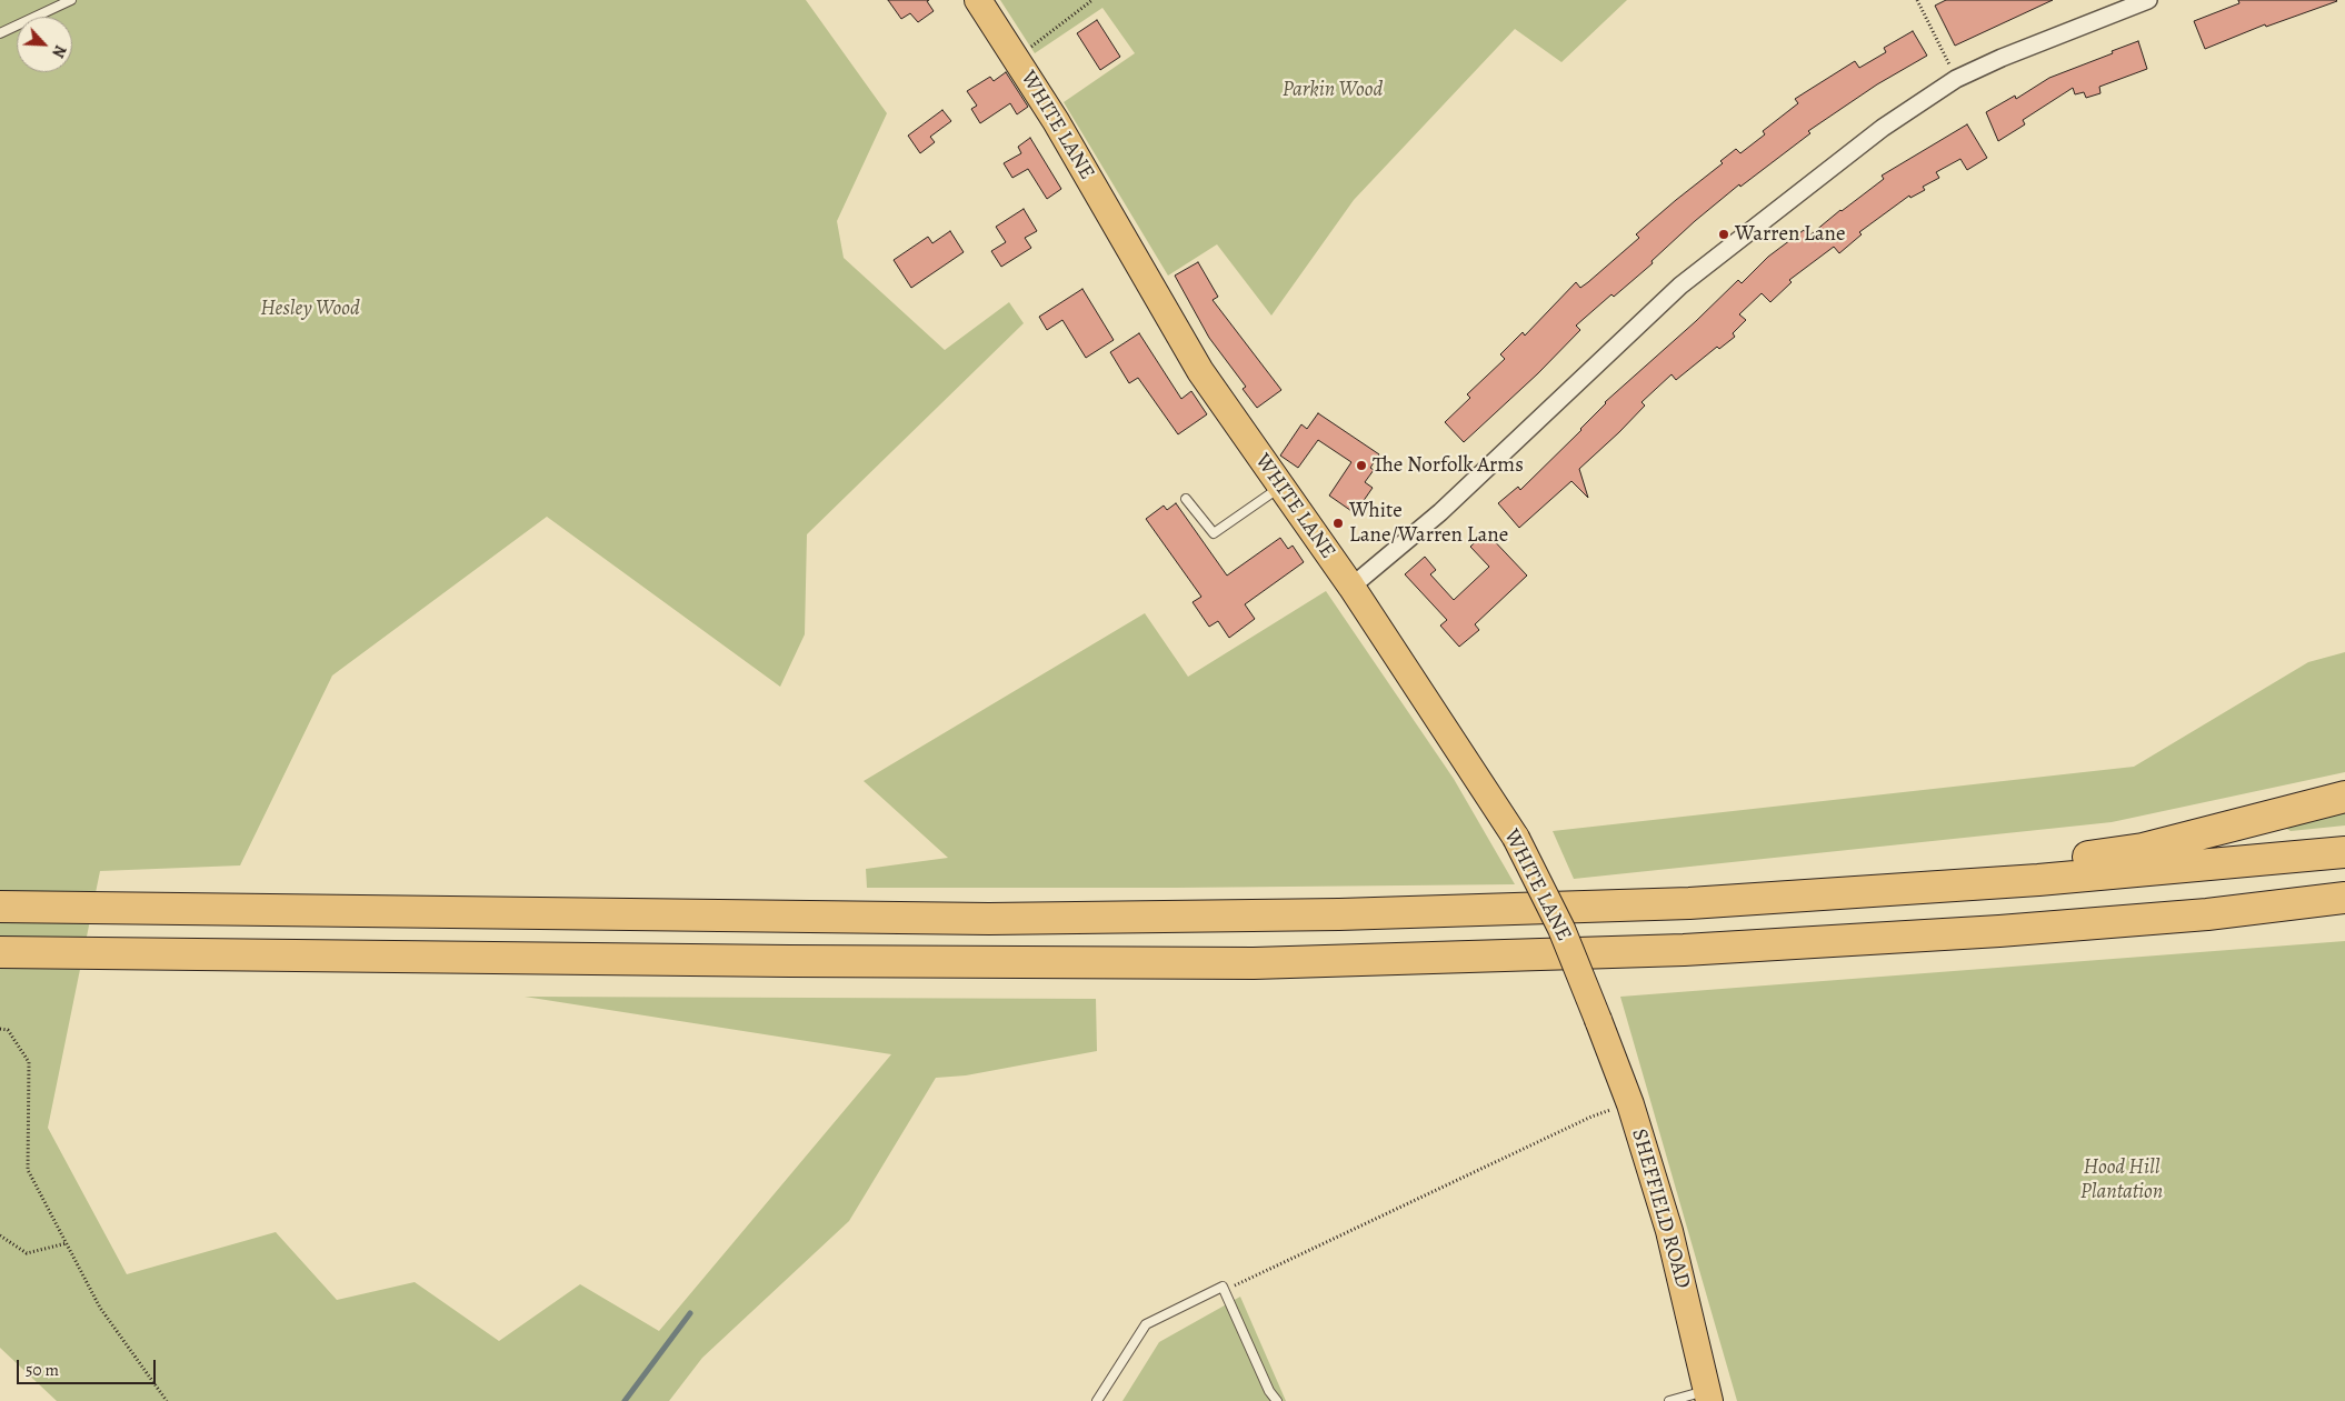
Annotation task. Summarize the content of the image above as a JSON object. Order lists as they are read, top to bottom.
{
  "streets": {
    "main road": ["WHITE LANE", "SHEFFIELD ROAD"]
  },
  "crossings": [
    ["WHITE LANE", "SHEFFIELD ROAD"]
  ],
  "parks": ["Parkin Wood", "Hesley Wood", "Hood Hill Plantation"],
  "places": ["Warren Lane", "The Norfolk Arms", "White Lane/Warren Lane"],
  "scale_bar": "50 m",
  "north": "bottom right"
}
